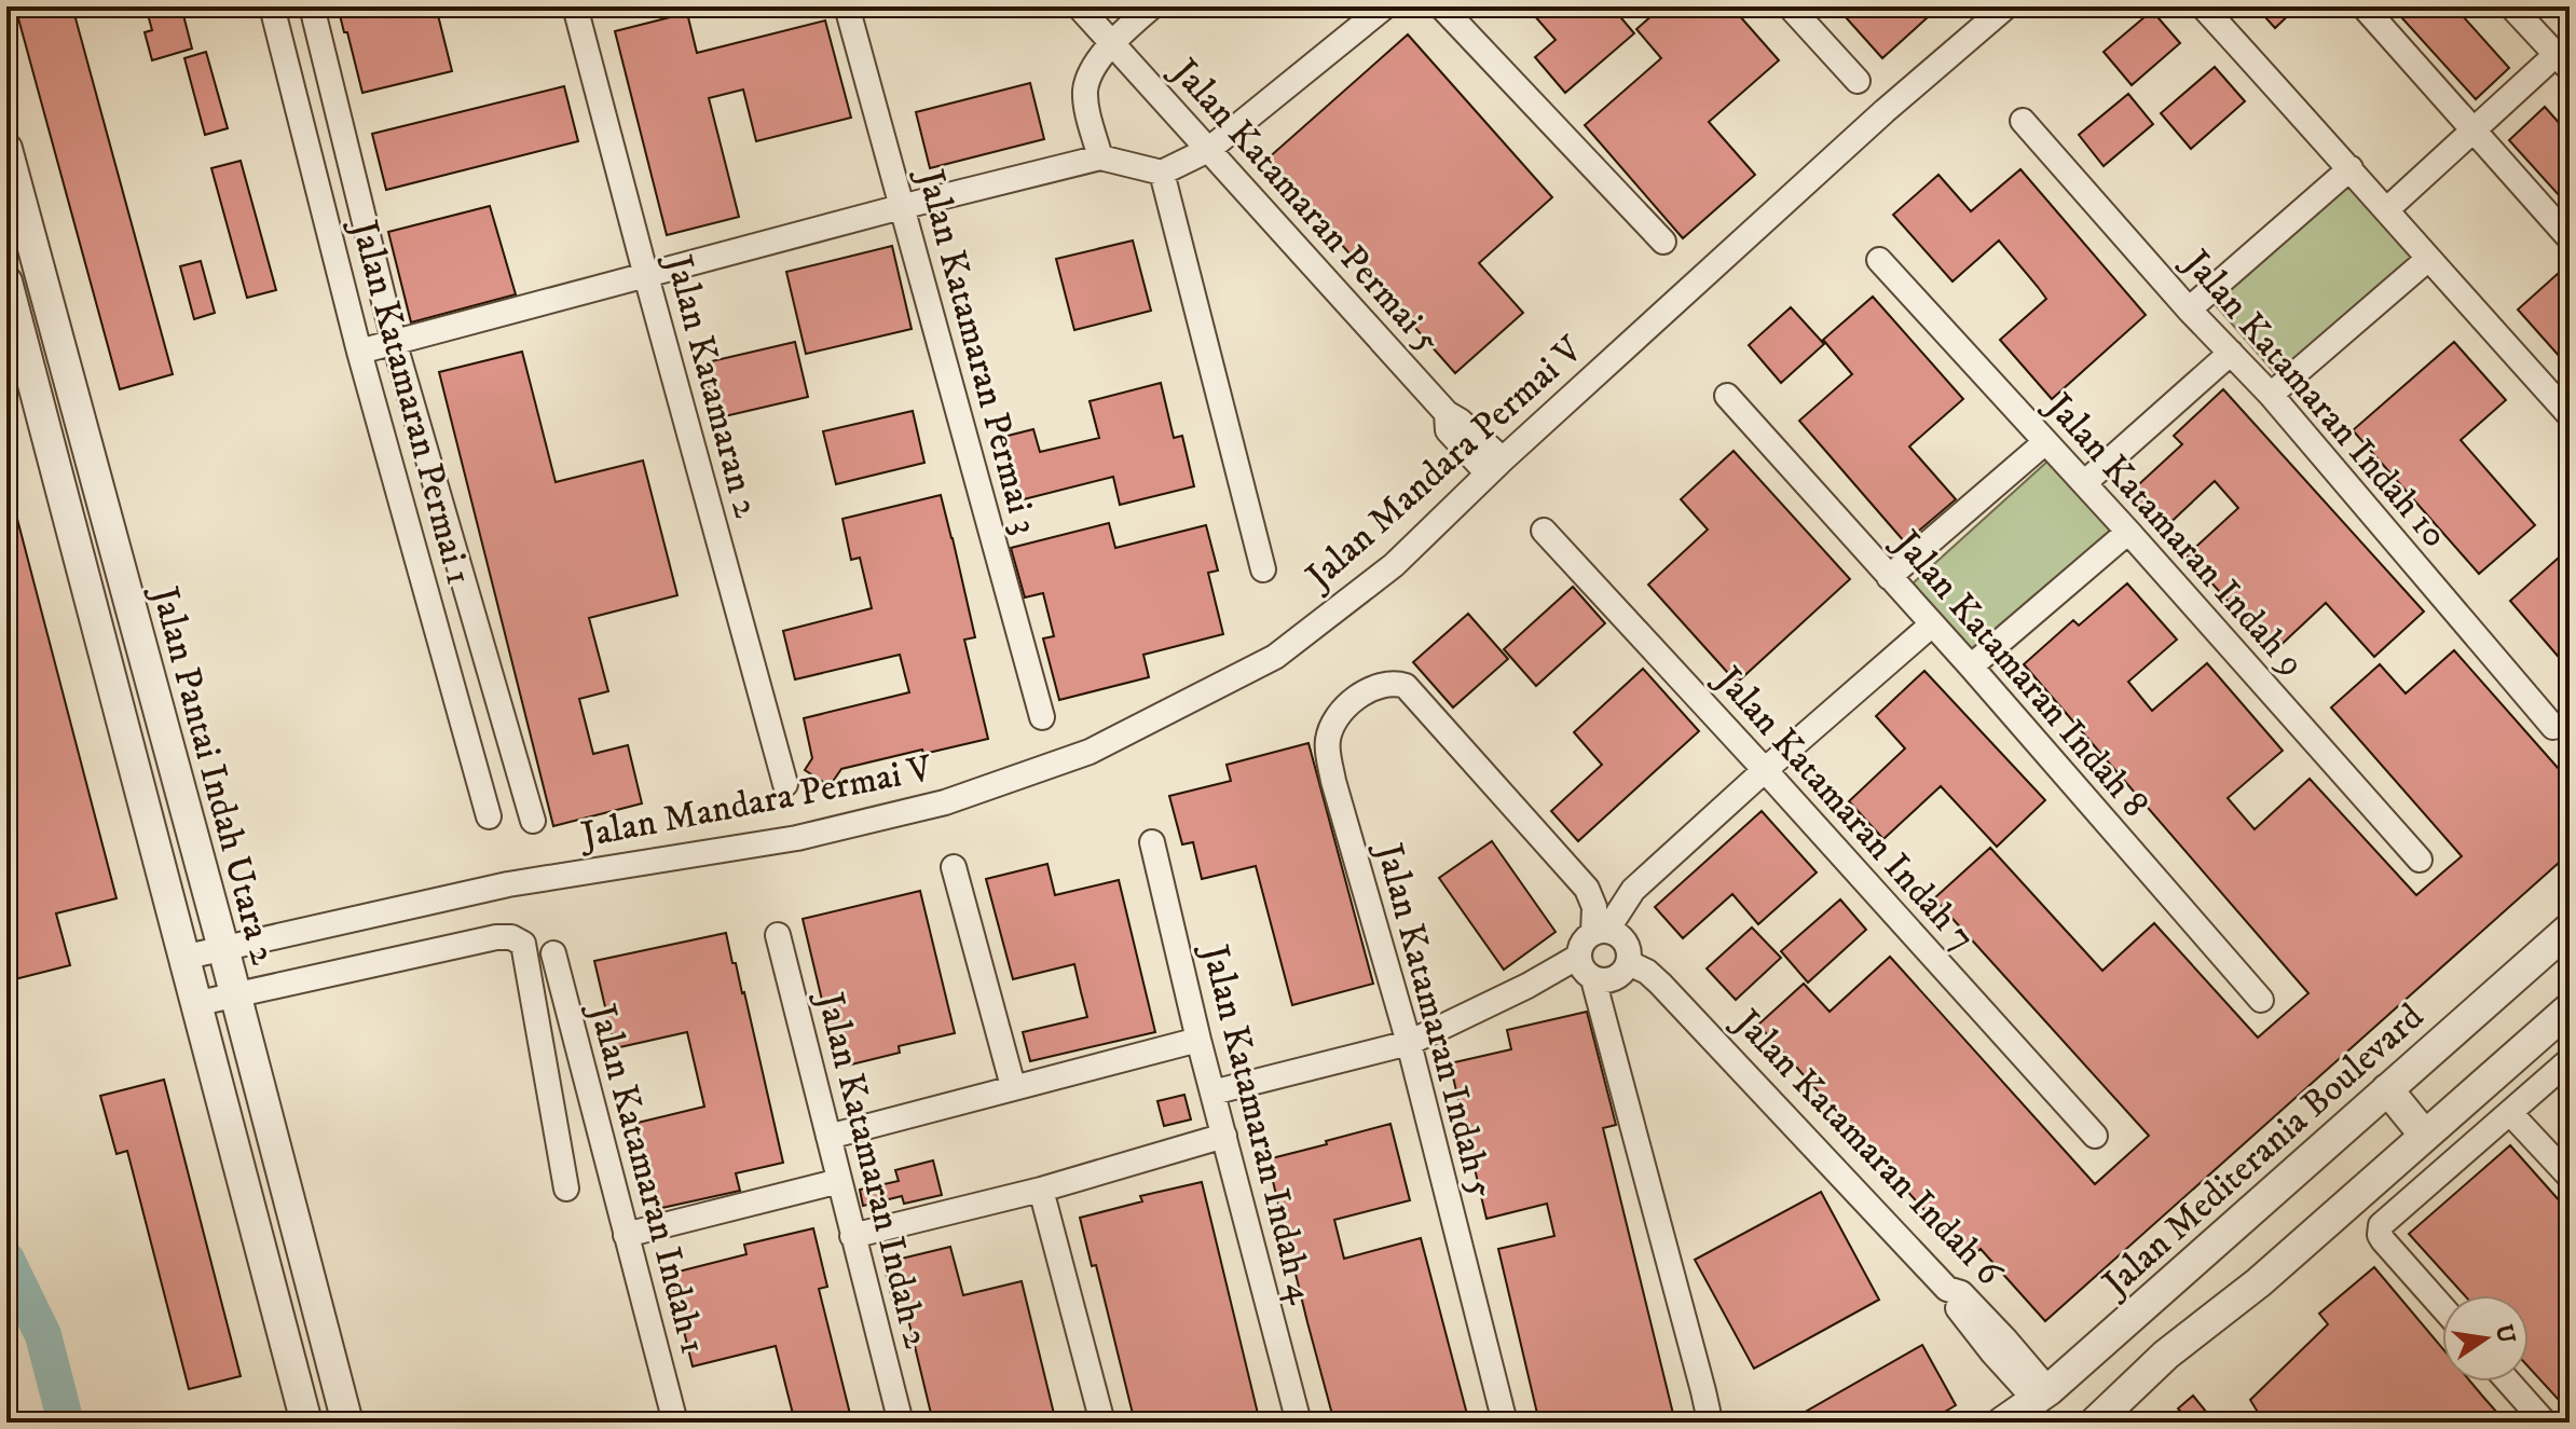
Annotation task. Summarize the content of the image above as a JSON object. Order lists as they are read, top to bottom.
{
  "streets": {
    "street": [
      "Jalan Katamaran Permai 5",
      "Jalan Katamaran Permai 3",
      "Jalan Katamaran 2",
      "Jalan Katamaran Indah 10",
      "Jalan Katamaran Permai 1",
      "Jalan Mandara Permai V",
      "Jalan Katamaran Indah 9",
      "Jalan Katamaran Indah 8",
      "Jalan Pantai Indah Utara 2",
      "Jalan Katamaran Indah 7",
      "Jalan Katamaran Indah 5",
      "Jalan Katamaran Indah 4",
      "Jalan Katamaran Indah 6",
      "Jalan Mediterania Boulevard",
      "Jalan Katamaran Indah 2",
      "Jalan Katamaran Indah 1"
    ]
  },
  "crossings": [
    ["Jalan Katamaran Permai 5", "Jalan Mandara Permai V"],
    ["Jalan Mandara Permai V", "Jalan Pantai Indah Utara 2"],
    ["Jalan Pantai Indah Utara 2", "Jalan Katamaran Indah 1"],
    ["Jalan Katamaran Indah 5", "Jalan Katamaran Indah 6"],
    ["Jalan Katamaran Indah 6", "Jalan Mediterania Boulevard"]
  ],
  "north": "right"
}
